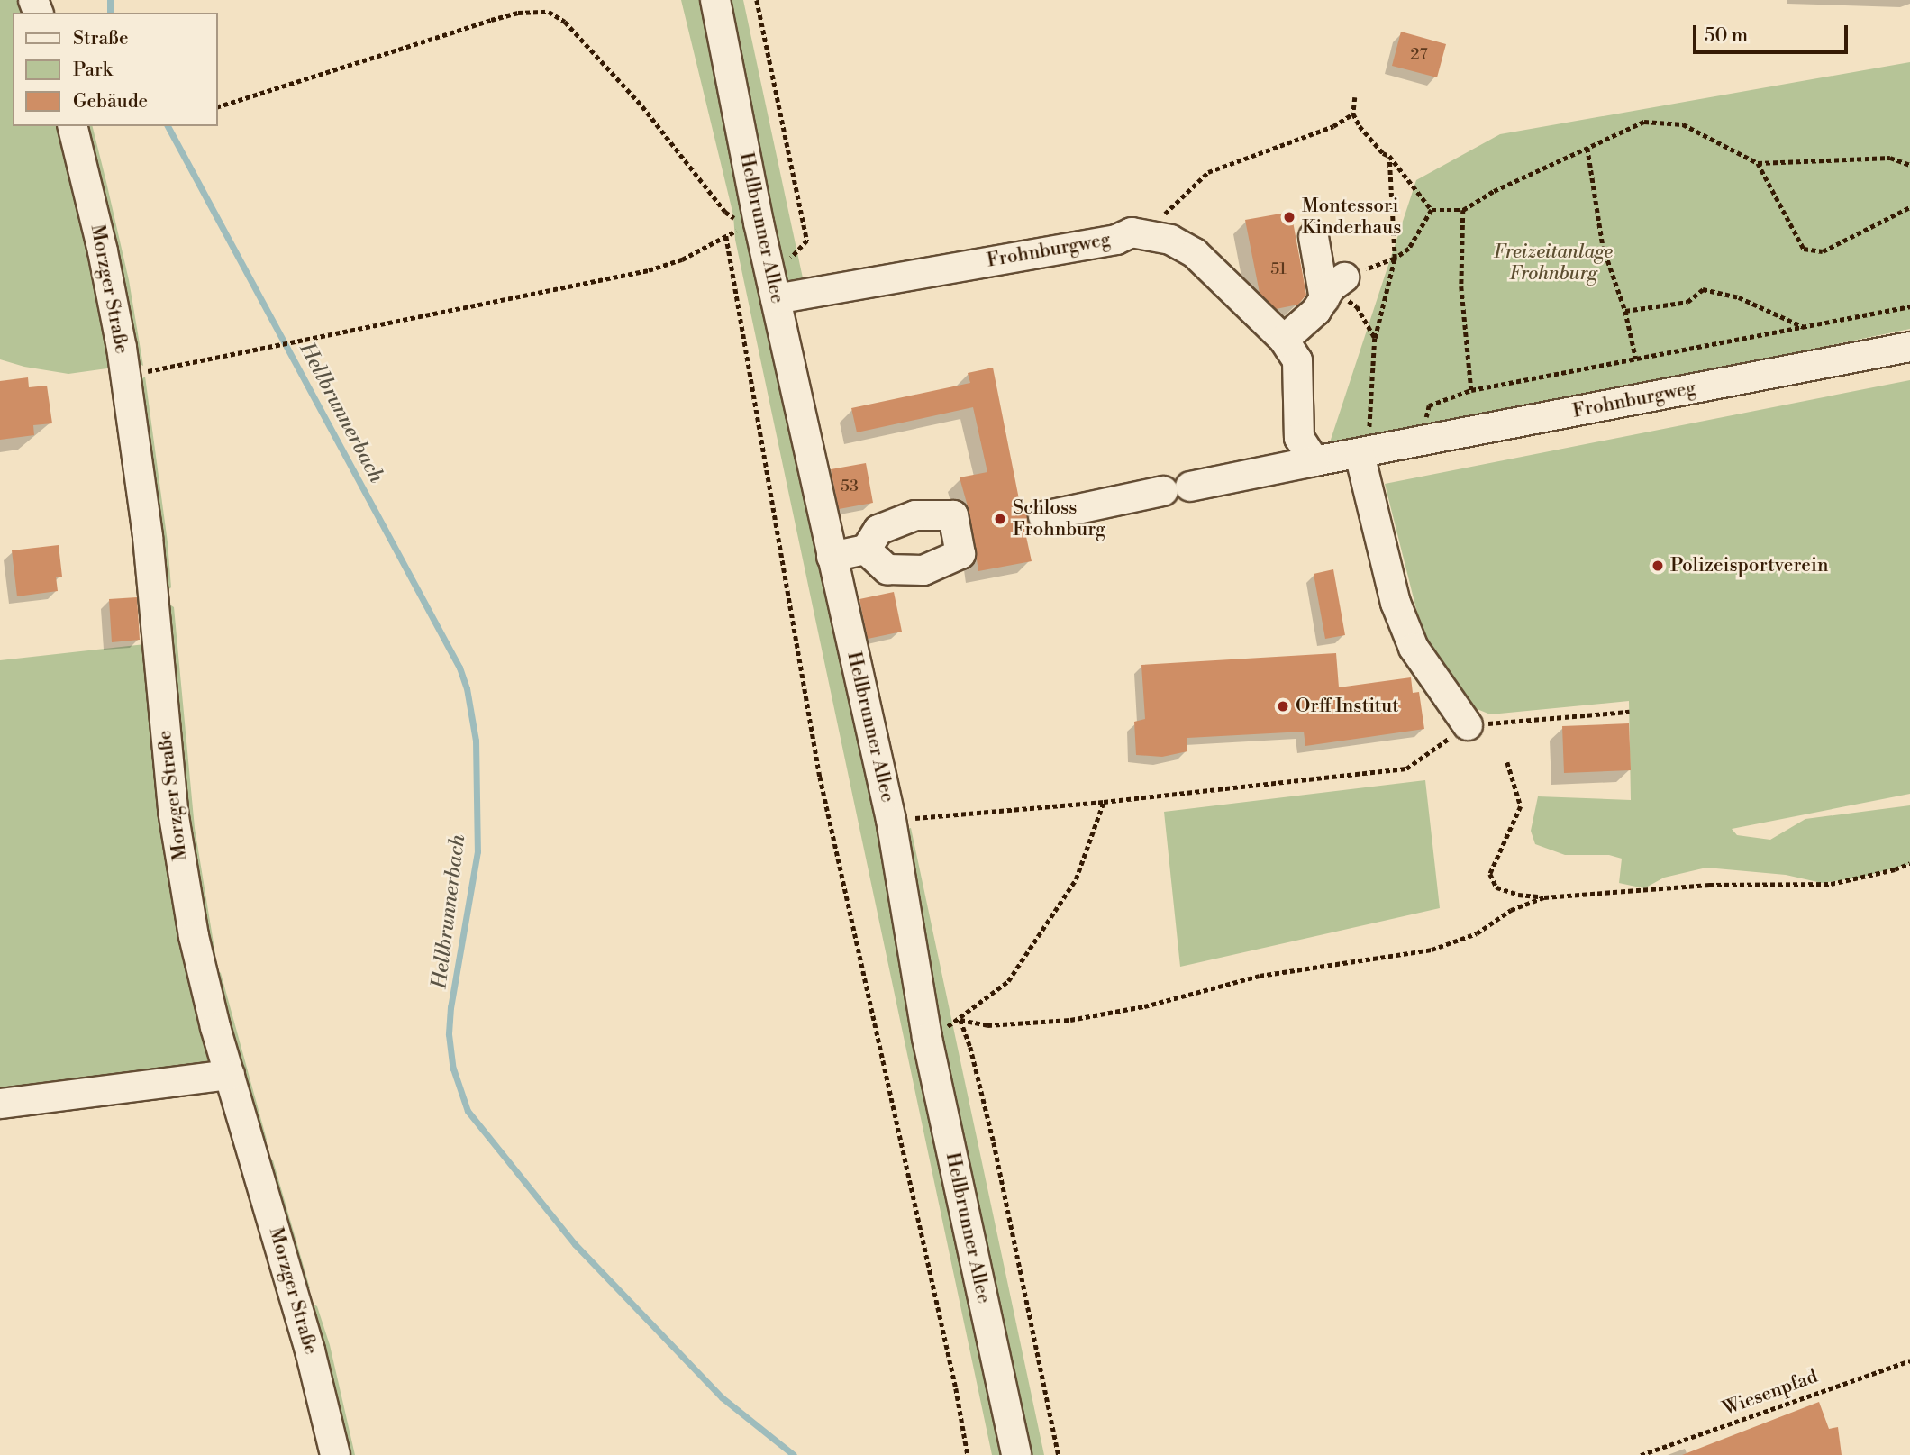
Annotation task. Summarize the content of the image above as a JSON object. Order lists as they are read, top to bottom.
{
  "streets": {
    "street": ["Hellbrunner Allee", "Frohnburgweg", "Morzger Straße"],
    "path": ["Wiesenpfad"]
  },
  "crossings": [
    ["Hellbrunner Allee", "Frohnburgweg"]
  ],
  "water": ["Hellbrunnerbach"],
  "parks": ["Freizeitanlage Frohnburg"],
  "places": [
    "Montessori Kinderhaus",
    "Schloss Frohnburg",
    "Polizeisportverein",
    "Orff Institut"
  ],
  "house_numbers": ["27", "51", "53"],
  "legend": ["Straße", "Park", "Gebäude"],
  "scale_bar": "50 m"
}
